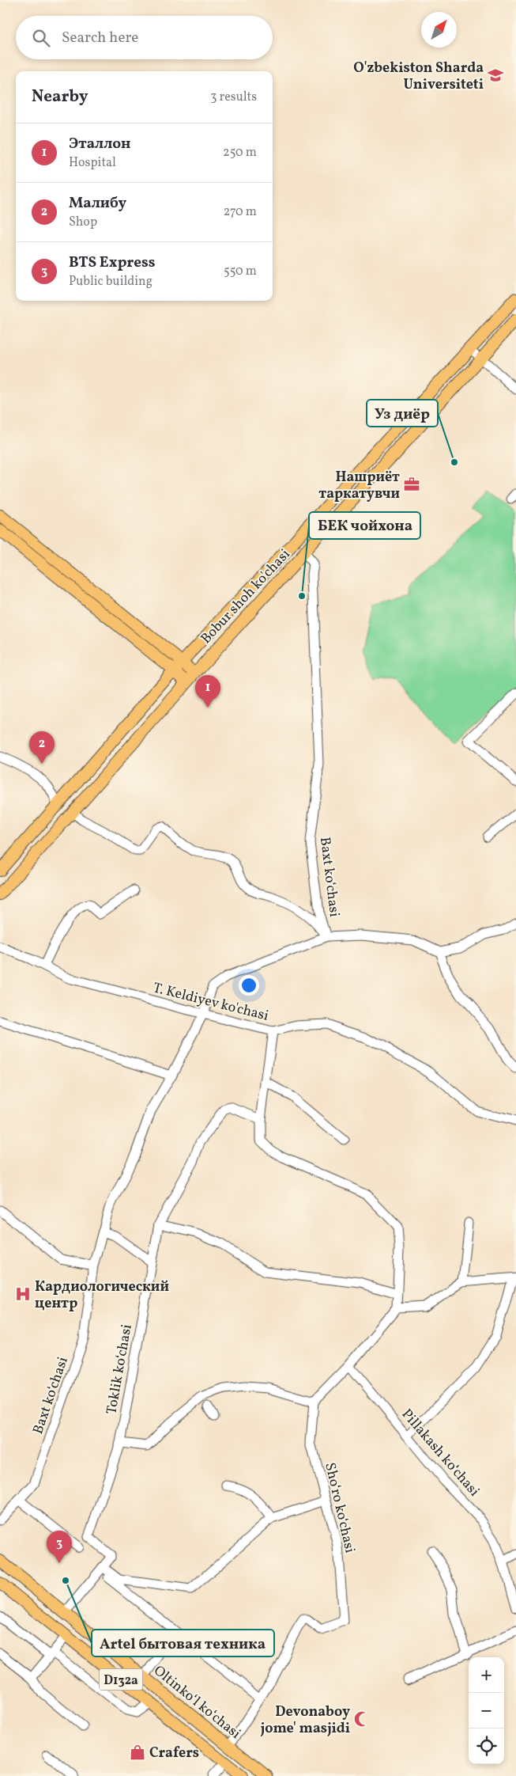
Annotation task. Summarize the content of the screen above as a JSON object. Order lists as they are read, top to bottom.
{
  "streets": {
    "main road": ["Bobur shoh ko'chasi", "D132a", "Oltinkoʻl koʻchasi"],
    "street": [
      "Baxt koʻchasi",
      "T. Keldiyev ko'chasi",
      "Toklik koʻchasi",
      "Pillakash koʻchasi",
      "Shoʻro koʻchasi"
    ]
  },
  "crossings": [
    ["Bobur shoh ko'chasi", "Baxt koʻchasi"],
    ["Baxt koʻchasi", "T. Keldiyev ko'chasi"],
    ["Toklik koʻchasi", "Oltinkoʻl koʻchasi"],
    ["Shoʻro koʻchasi", "Oltinkoʻl koʻchasi"]
  ],
  "places": {
    "school or university": ["O'zbekiston Sharda Universiteti"],
    "other": ["Уз диёр", "БЕК чойхона", "Artel бытовая техника"],
    "office": ["Нашриёт таркатувчи"],
    "hospital": ["Кардиологический центр"],
    "mosque": ["Devonaboy jome' masjidi"],
    "shop": ["Crafers"]
  },
  "north": "top right",
  "page": {
    "search": "Search here",
    "heading": ["Nearby", "3 results"],
    "list": [
      {
        "mark": "1",
        "name": "Эталлон",
        "note": "Hospital",
        "value": "250 m"
      },
      {
        "mark": "2",
        "name": "Малибу",
        "note": "Shop",
        "value": "270 m"
      },
      {
        "mark": "3",
        "name": "BTS Express",
        "note": "Public building",
        "value": "550 m"
      }
    ],
    "pins": ["1", "2", "3"],
    "map_buttons": ["+", "−"]
  }
}
